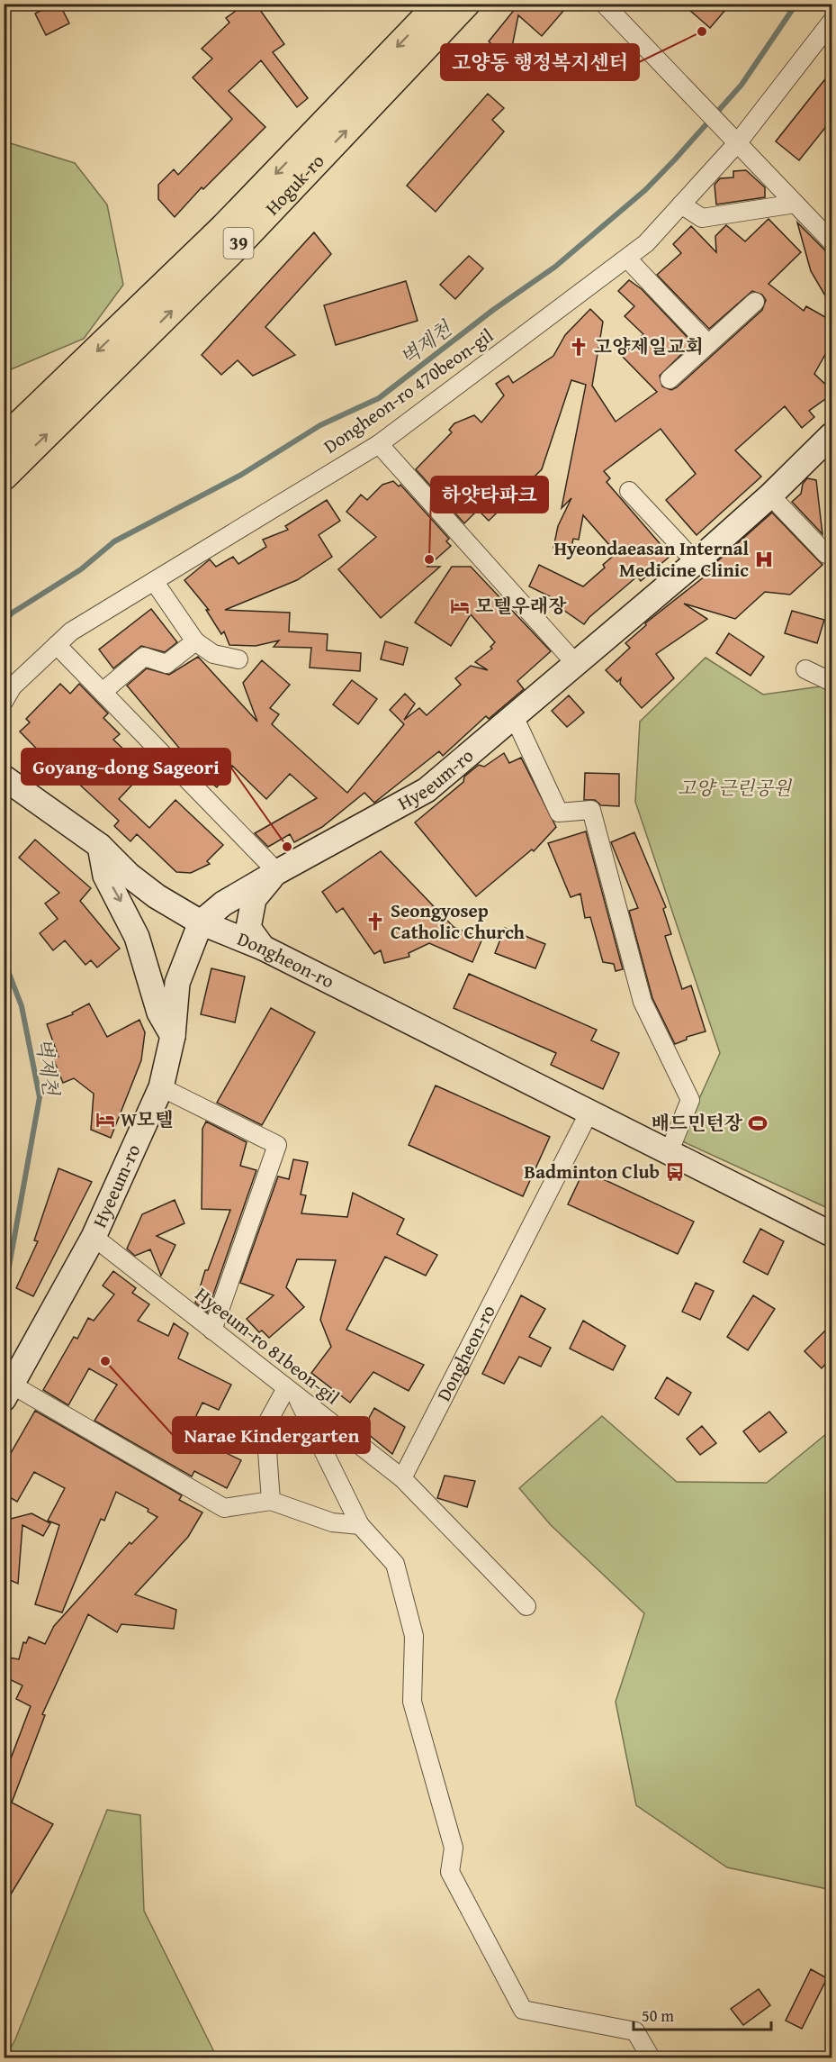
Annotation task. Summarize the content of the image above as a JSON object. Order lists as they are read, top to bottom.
{
  "streets": {
    "main road": [
      "Hoguk-ro",
      "39",
      "Hyeeum-ro",
      "Dongheon-ro"
    ],
    "street": ["Dongheon-ro 470beon-gil", "Hyeeum-ro 81beon-gil"]
  },
  "crossings": [
    ["Hyeeum-ro", "Dongheon-ro"],
    ["Hyeeum-ro", "Hyeeum-ro 81beon-gil"],
    ["Dongheon-ro", "Hyeeum-ro 81beon-gil"]
  ],
  "water": ["벽제천"],
  "parks": ["고양 근린공원"],
  "places": {
    "other": [
      "고양동 행정복지센터",
      "하얏타파크",
      "Goyang-dong Sageori",
      "Narae Kindergarten"
    ],
    "church": ["고양제일교회", "Seongyosep Catholic Church"],
    "hospital": ["Hyeondaeasan Internal Medicine Clinic"],
    "hotel": ["모텔우래장", "W모텔"],
    "sports": ["배드민턴장"],
    "bus stop": ["Badminton Club"]
  },
  "scale_bar": "50 m"
}
